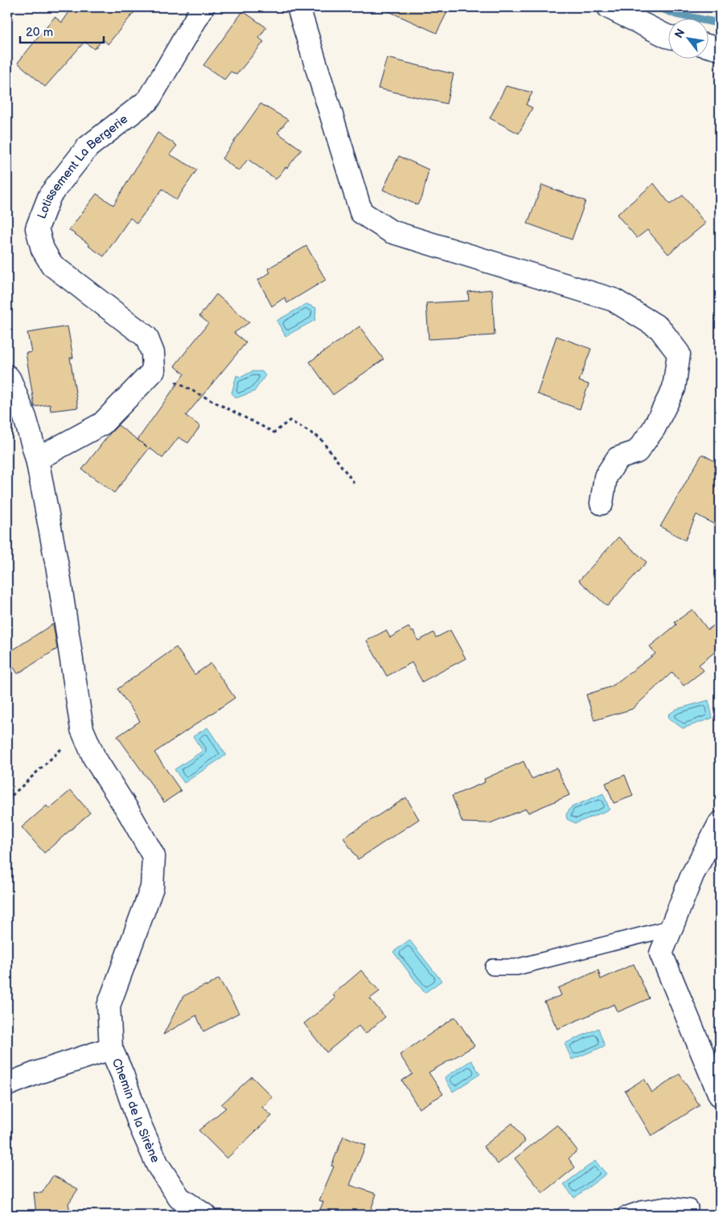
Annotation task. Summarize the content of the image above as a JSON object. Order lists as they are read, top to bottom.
{
  "streets": {
    "street": ["Lotissement La Bergerie", "Chemin de la Sirène"]
  },
  "scale_bar": "20 m",
  "north": "top left"
}
